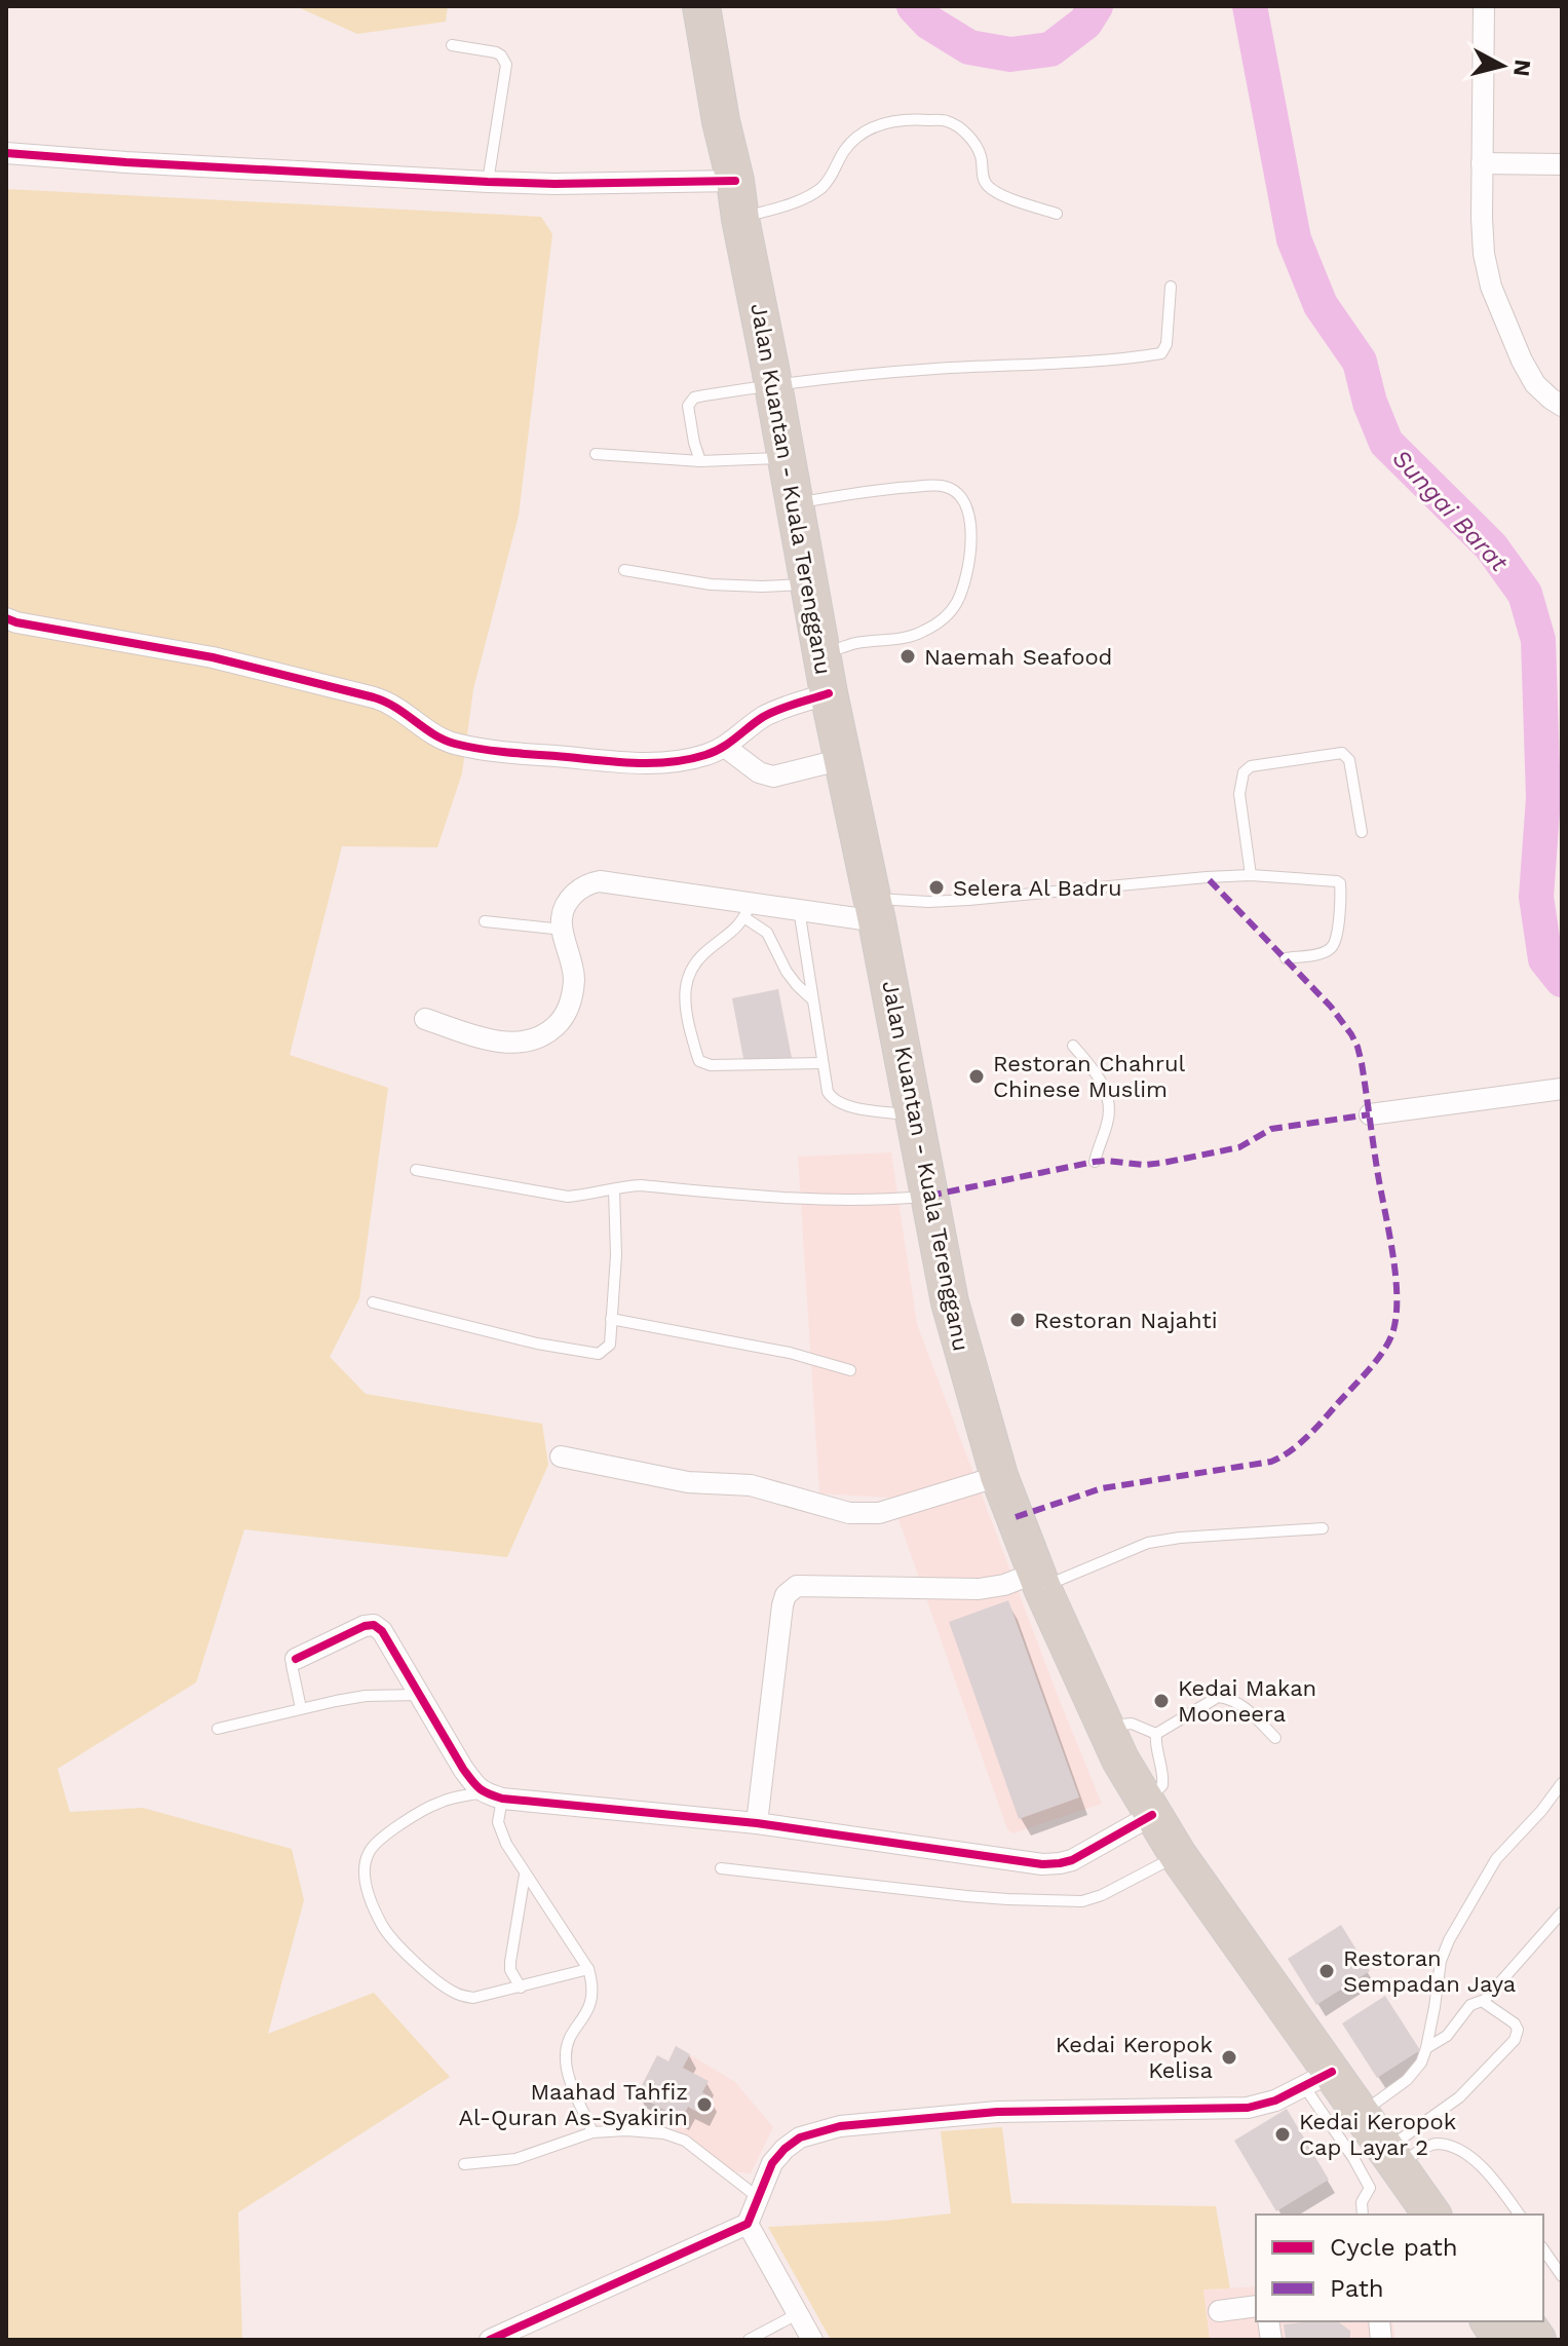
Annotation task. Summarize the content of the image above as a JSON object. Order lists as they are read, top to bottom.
{
  "streets": {
    "highway": ["Jalan Kuantan - Kuala Terengganu"]
  },
  "water": ["Sungai Barat"],
  "places": [
    "Naemah Seafood",
    "Selera Al Badru",
    "Restoran Chahrul Chinese Muslim",
    "Restoran Najahti",
    "Kedai Makan Mooneera",
    "Restoran Sempadan Jaya",
    "Kedai Keropok Kelisa",
    "Maahad Tahfiz Al-Quran As-Syakirin",
    "Kedai Keropok Cap Layar 2"
  ],
  "legend": ["Cycle path", "Path"],
  "north": "right"
}
